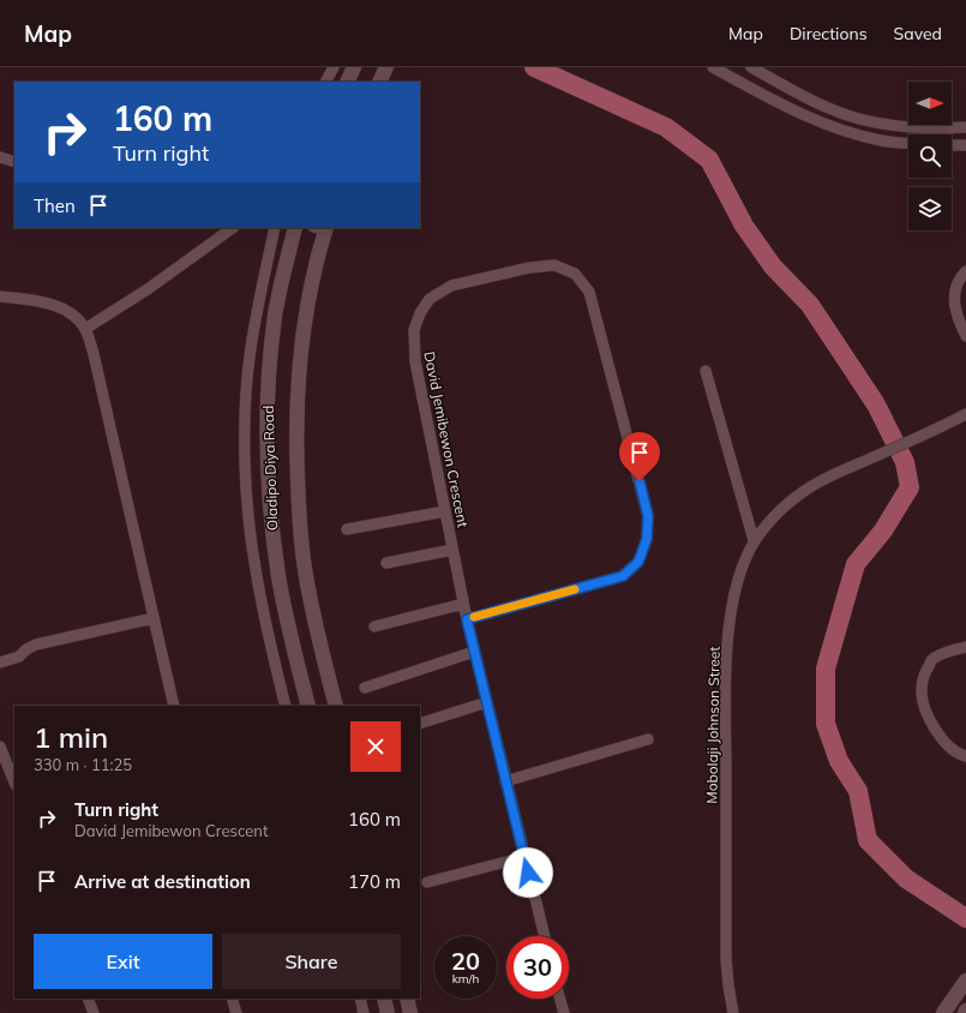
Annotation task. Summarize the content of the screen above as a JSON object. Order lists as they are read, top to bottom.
{
  "streets": {
    "main road": ["Oladipo Diya Road"],
    "street": ["David Jemibewon Crescent", "Mobolaji Johnson Street"]
  },
  "north": "right",
  "page": {
    "header": "Map",
    "nav": ["Map", "Directions", "Saved"],
    "turn": ["160 m", "Turn right"],
    "then": "Then",
    "heading": ["1 min", "330 m · 11:25"],
    "list": [
      {
        "name": "Turn right",
        "note": "David Jemibewon Crescent",
        "value": "160 m"
      },
      {
        "name": "Arrive at destination",
        "value": "170 m"
      }
    ],
    "buttons": ["Exit", "Share"],
    "speed": "20 km/h",
    "limit": "30"
  }
}
